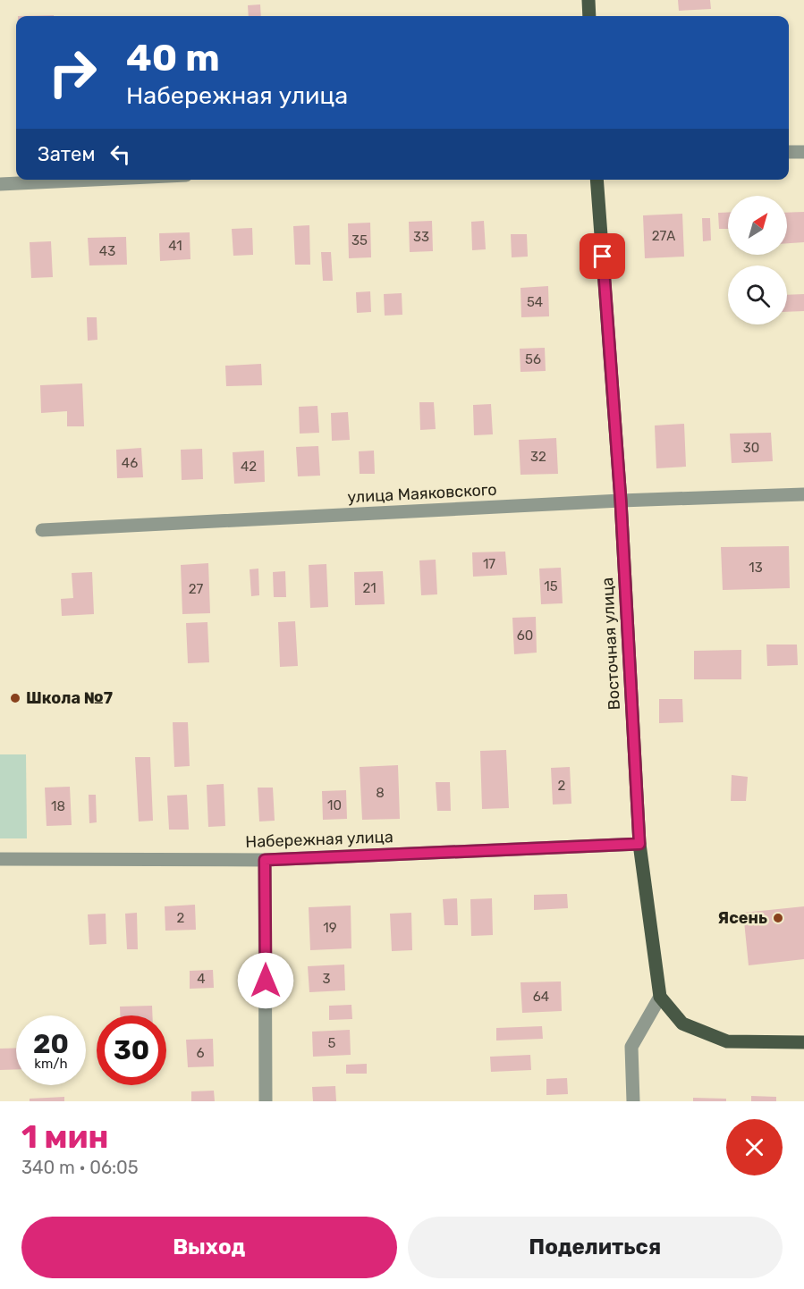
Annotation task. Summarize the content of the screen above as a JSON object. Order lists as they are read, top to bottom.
{
  "streets": {
    "main road": ["Восточная улица"],
    "street": ["улица Маяковского", "Набережная улица"]
  },
  "crossings": [
    ["улица Маяковского", "Восточная улица"],
    ["Восточная улица", "Набережная улица"]
  ],
  "places": ["Школа №7", "Ясень"],
  "house_numbers": [
    "27А",
    "33",
    "35",
    "41",
    "43",
    "54",
    "56",
    "30",
    "32",
    "46",
    "42",
    "17",
    "13",
    "15",
    "21",
    "27",
    "60",
    "2",
    "8",
    "10",
    "18",
    "2",
    "19",
    "4",
    "3",
    "64",
    "5",
    "6"
  ],
  "north": "top right",
  "page": {
    "turn": ["40 m", "Набережная улица"],
    "then": "Затем",
    "speed": "20 km/h",
    "limit": "30",
    "heading": ["1 мин", "340 m · 06:05"],
    "buttons": ["Выход", "Поделиться"]
  }
}
